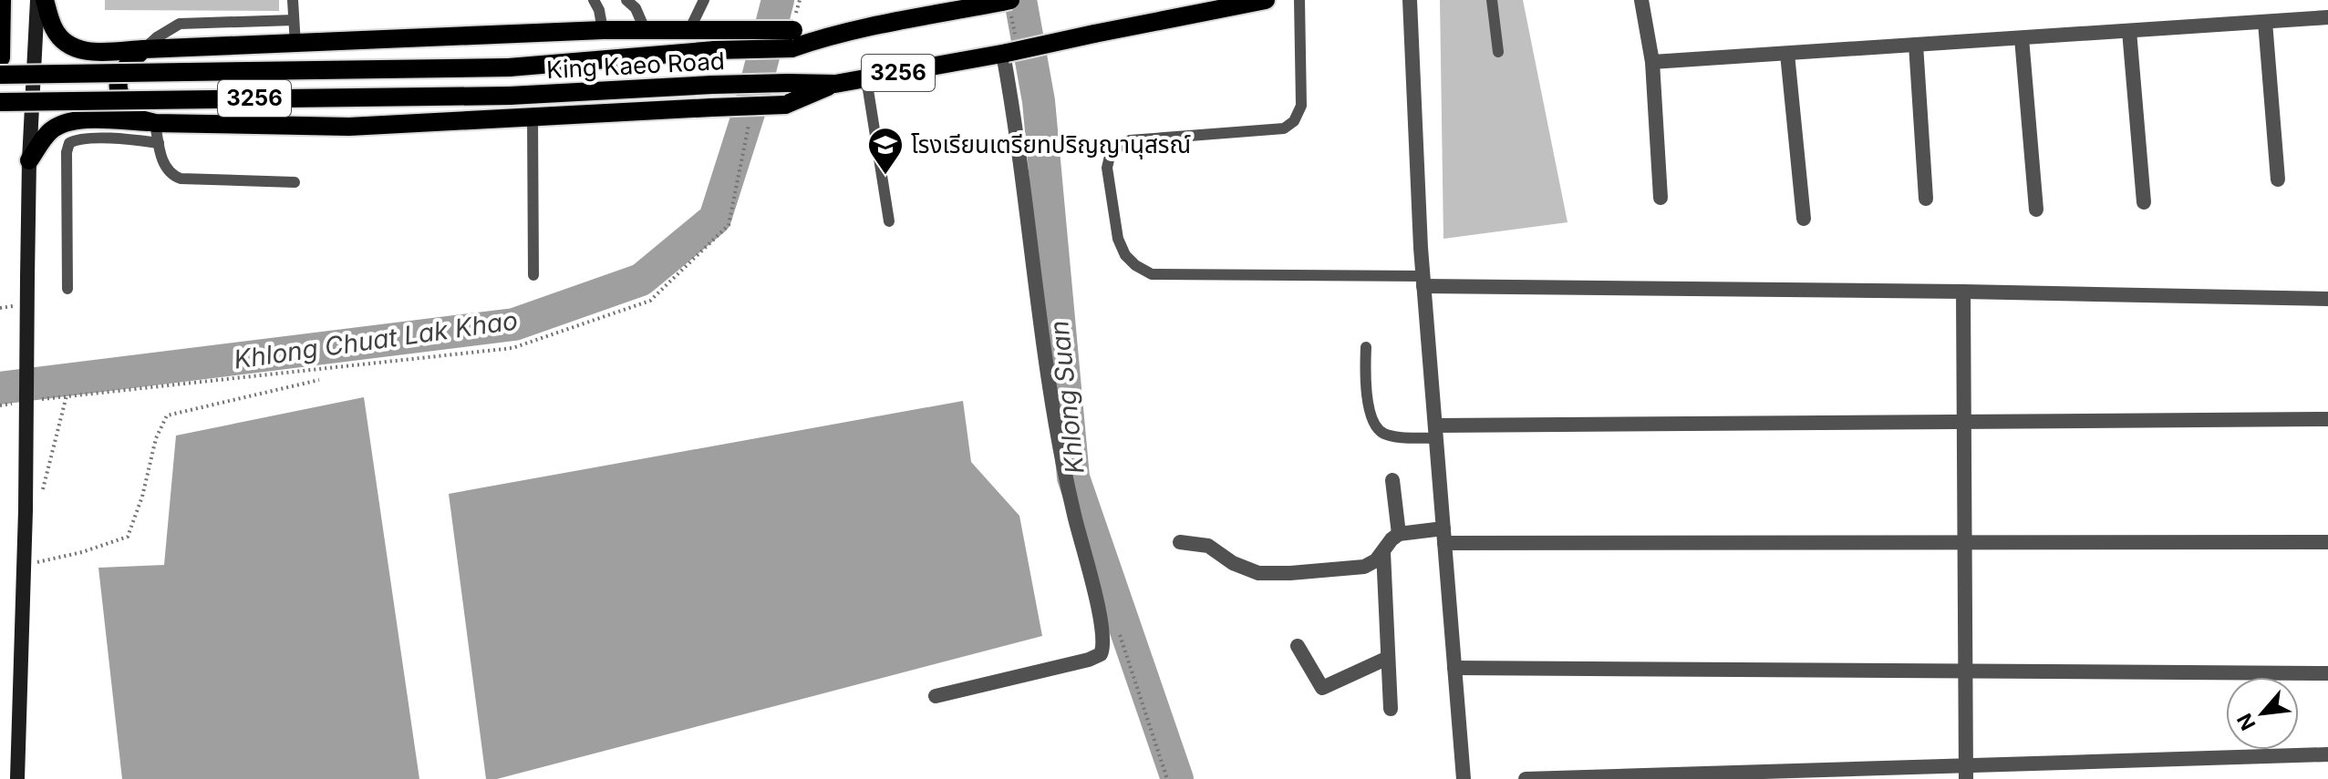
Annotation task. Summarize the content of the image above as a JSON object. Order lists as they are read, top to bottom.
{
  "streets": {
    "main road": ["King Kaeo Road", "3256"]
  },
  "water": ["Khlong Chuat Lak Khao", "Khlong Suan"],
  "places": {
    "school or university": ["โรงเรียนเตรียทปริญญานุสรณ์"]
  },
  "north": "bottom left"
}
